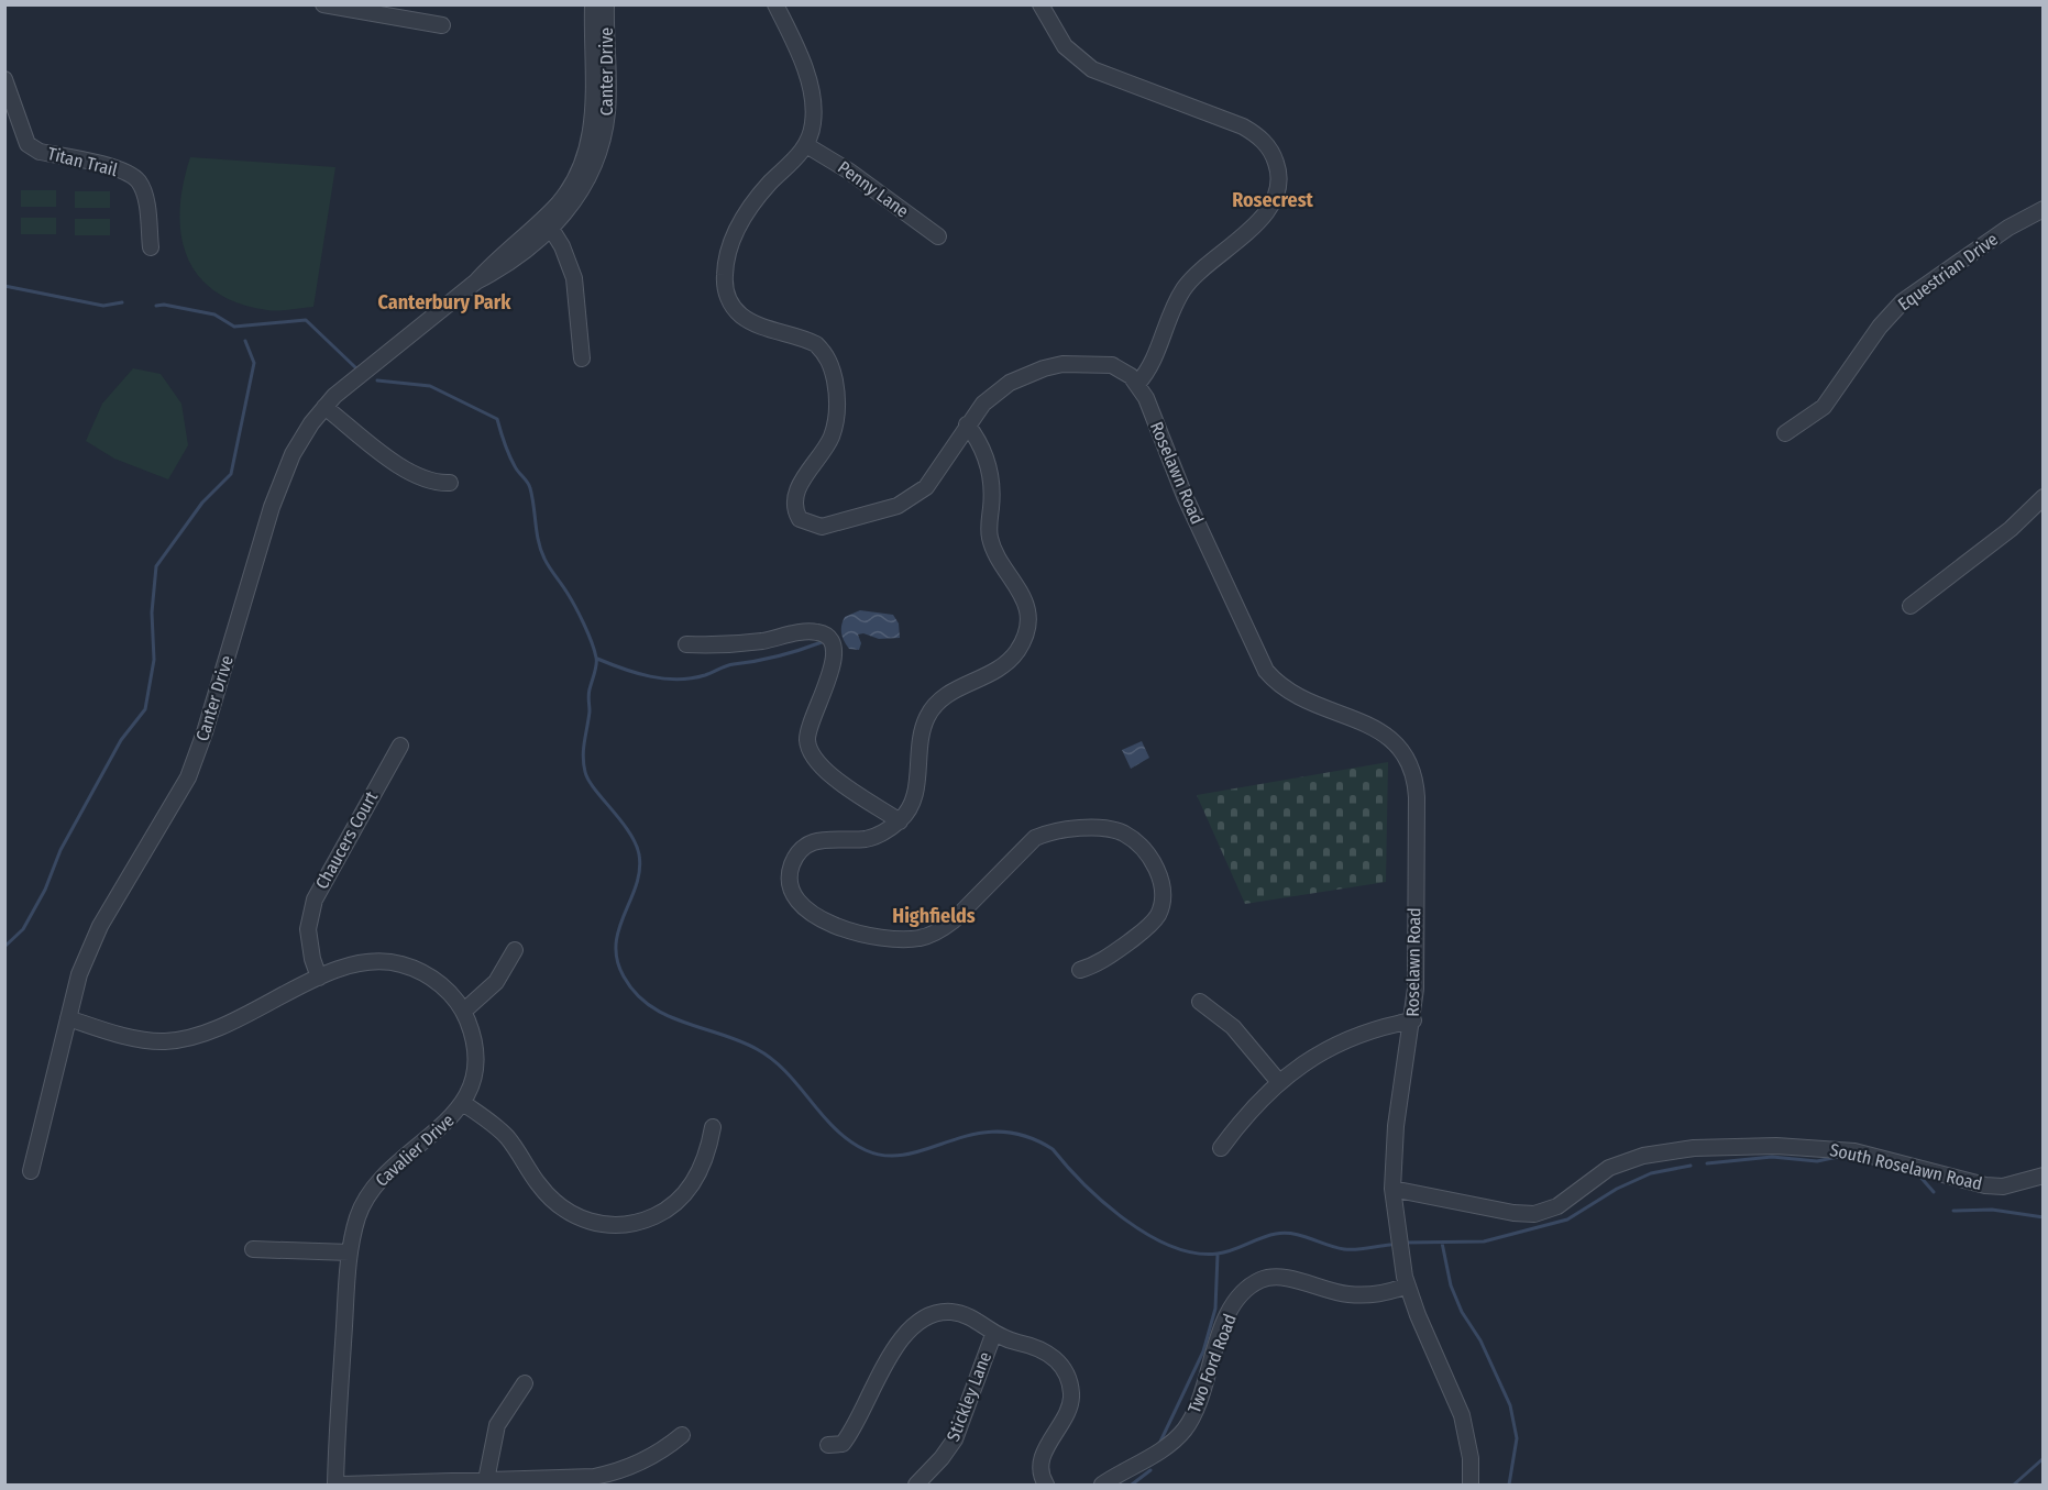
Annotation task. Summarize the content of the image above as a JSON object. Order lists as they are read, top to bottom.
{
  "streets": {
    "street": [
      "Canter Drive",
      "Titan Trail",
      "Penny Lane",
      "Equestrian Drive",
      "Roselawn Road",
      "Chaucers Court",
      "Cavalier Drive",
      "South Roselawn Road",
      "Two Ford Road",
      "Stickley Lane"
    ]
  },
  "crossings": [
    ["Canter Drive", "Cavalier Drive"],
    ["Roselawn Road", "South Roselawn Road"],
    ["Roselawn Road", "Two Ford Road"],
    ["Chaucers Court", "Cavalier Drive"]
  ],
  "districts": ["Rosecrest", "Canterbury Park", "Highfields"]
}
